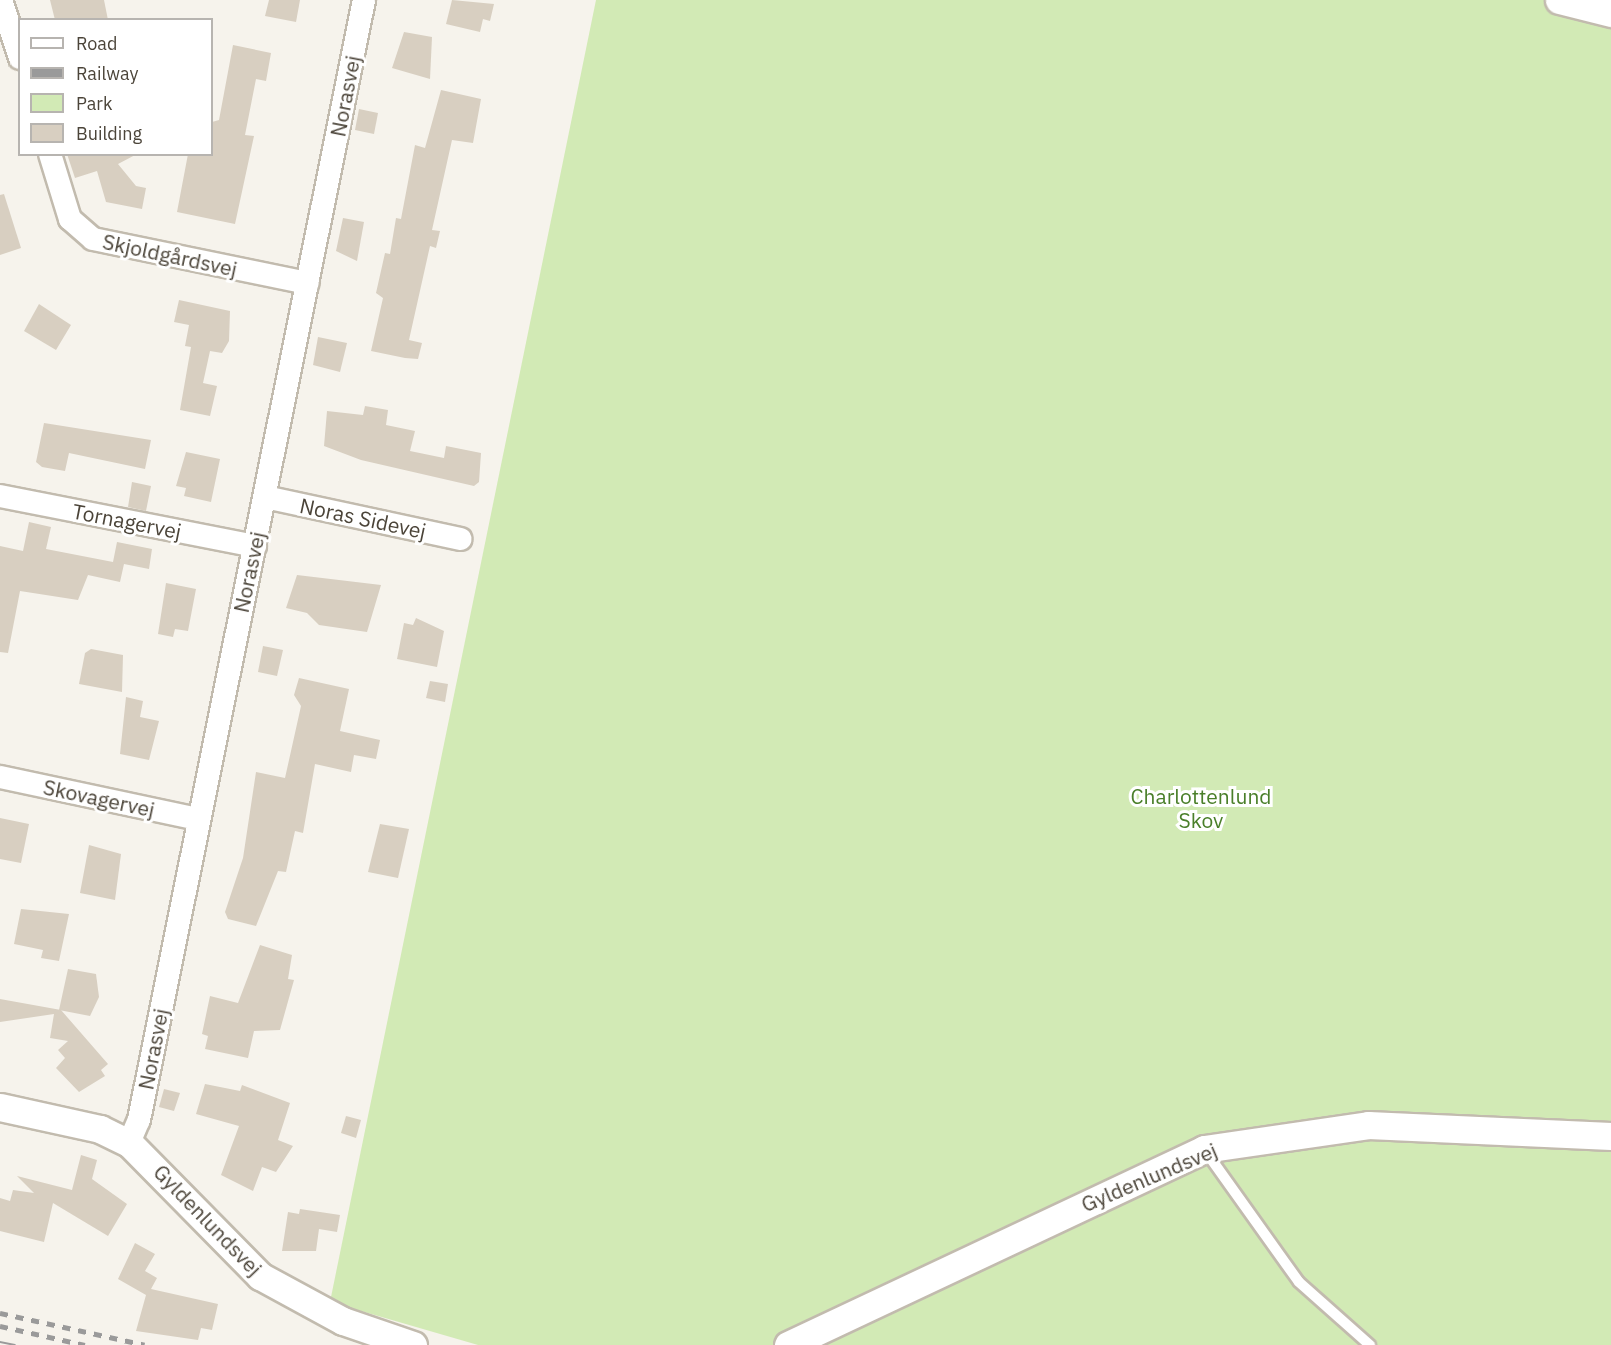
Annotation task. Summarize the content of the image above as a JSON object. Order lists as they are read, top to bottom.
{
  "streets": {
    "street": [
      "Norasvej",
      "Skjoldgårdsvej",
      "Noras Sidevej",
      "Tornagervej",
      "Skovagervej",
      "Gyldenlundsvej"
    ]
  },
  "crossings": [
    ["Norasvej", "Skjoldgårdsvej"],
    ["Norasvej", "Noras Sidevej"],
    ["Norasvej", "Tornagervej"],
    ["Norasvej", "Skovagervej"],
    ["Norasvej", "Gyldenlundsvej"]
  ],
  "parks": ["Charlottenlund Skov"],
  "legend": [
    "Road",
    "Railway",
    "Park",
    "Building"
  ]
}
